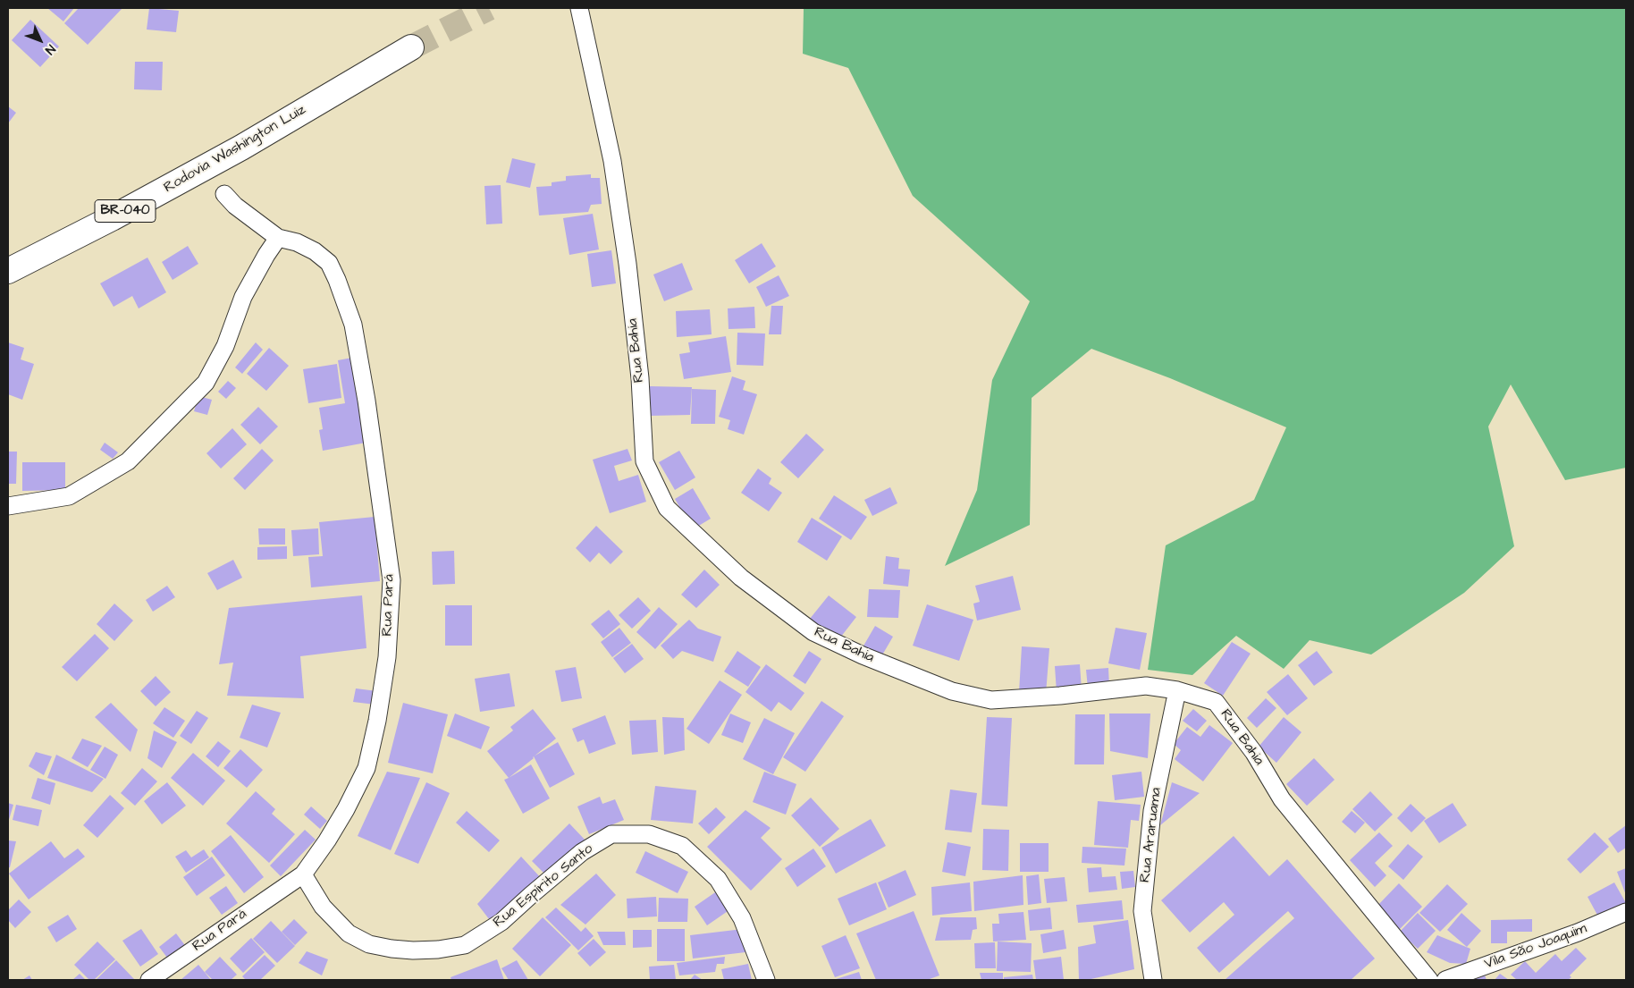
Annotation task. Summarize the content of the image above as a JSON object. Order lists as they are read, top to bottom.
{
  "streets": {
    "highway": ["Rodovia Washington Luiz", "BR-040"],
    "street": [
      "Rua Bahia",
      "Rua Pará",
      "Rua Araruama",
      "Rua Espírito Santo",
      "Vila São Joaquim"
    ]
  },
  "crossings": [
    ["Rua Bahia", "Rua Araruama"],
    ["Rua Pará", "Rua Espírito Santo"]
  ],
  "north": "bottom right"
}
